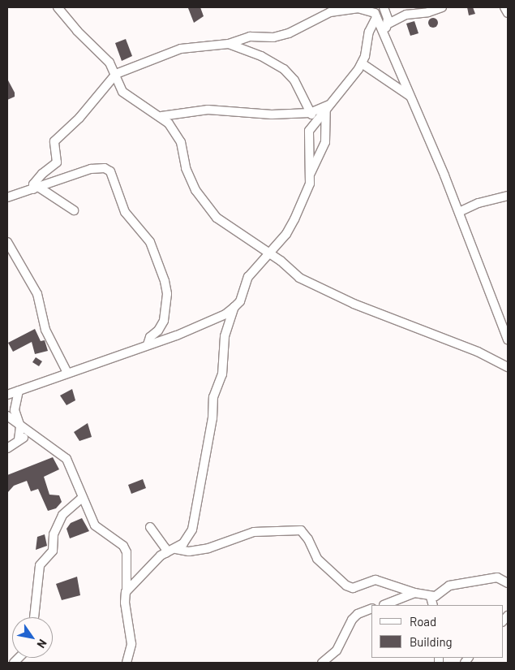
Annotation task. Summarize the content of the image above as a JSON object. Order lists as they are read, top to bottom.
{
  "legend": ["Road", "Building"],
  "north": "bottom right"
}
